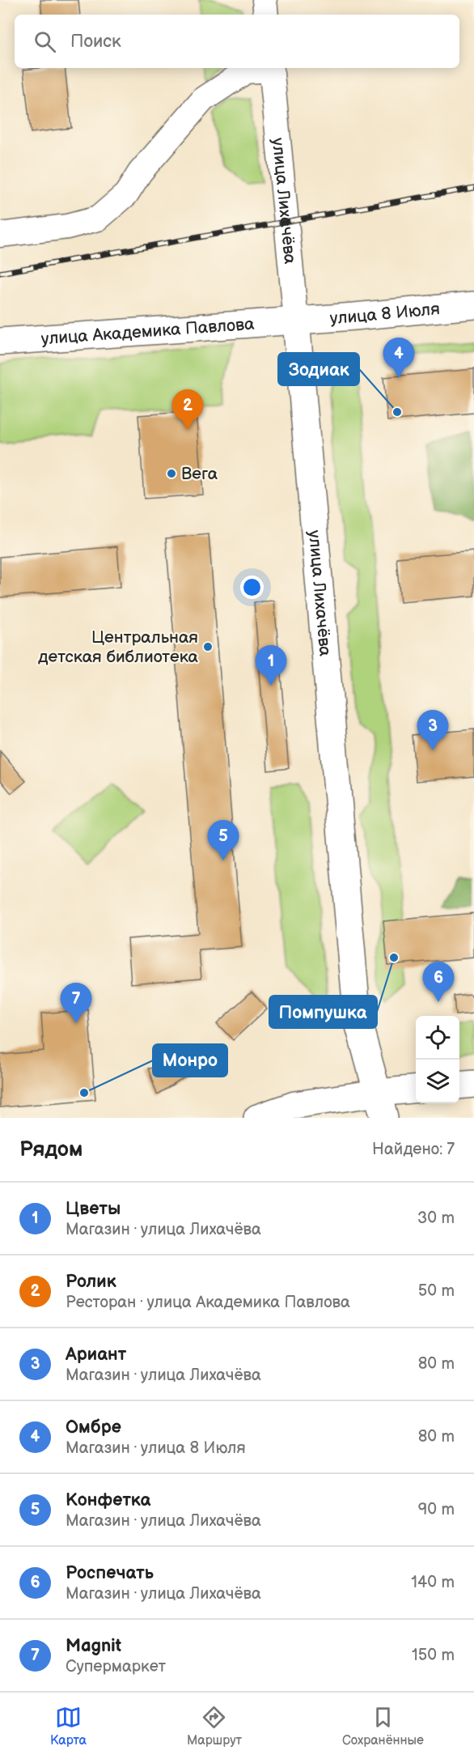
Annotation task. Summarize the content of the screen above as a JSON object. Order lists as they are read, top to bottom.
{
  "streets": {
    "main road": ["улица Лихачёва", "улица 8 Июля", "улица Академика Павлова"]
  },
  "crossings": [
    ["улица Лихачёва", "улица 8 Июля"],
    ["улица Лихачёва", "улица Академика Павлова"],
    ["улица 8 Июля", "улица Академика Павлова"]
  ],
  "places": [
    "Зодиак",
    "Вега",
    "Центральная детская библиотека",
    "Помпушка",
    "Монро"
  ],
  "page": {
    "search": "Поиск",
    "pins": [
      "4",
      "2",
      "1",
      "3",
      "5",
      "6",
      "7"
    ],
    "heading": ["Рядом", "Найдено: 7"],
    "list": [
      {
        "mark": "1",
        "name": "Цветы",
        "note": "Магазин · улица Лихачёва",
        "value": "30 m"
      },
      {
        "mark": "2",
        "name": "Ролик",
        "note": "Ресторан · улица Академика Павлова",
        "value": "50 m"
      },
      {
        "mark": "3",
        "name": "Ариант",
        "note": "Магазин · улица Лихачёва",
        "value": "80 m"
      },
      {
        "mark": "4",
        "name": "Омбре",
        "note": "Магазин · улица 8 Июля",
        "value": "80 m"
      },
      {
        "mark": "5",
        "name": "Конфетка",
        "note": "Магазин · улица Лихачёва",
        "value": "90 m"
      },
      {
        "mark": "6",
        "name": "Роспечать",
        "note": "Магазин · улица Лихачёва",
        "value": "140 m"
      },
      {
        "mark": "7",
        "name": "Magnit",
        "note": "Супермаркет",
        "value": "150 m"
      }
    ],
    "nav": ["Карта", "Маршрут", "Сохранённые"]
  }
}
